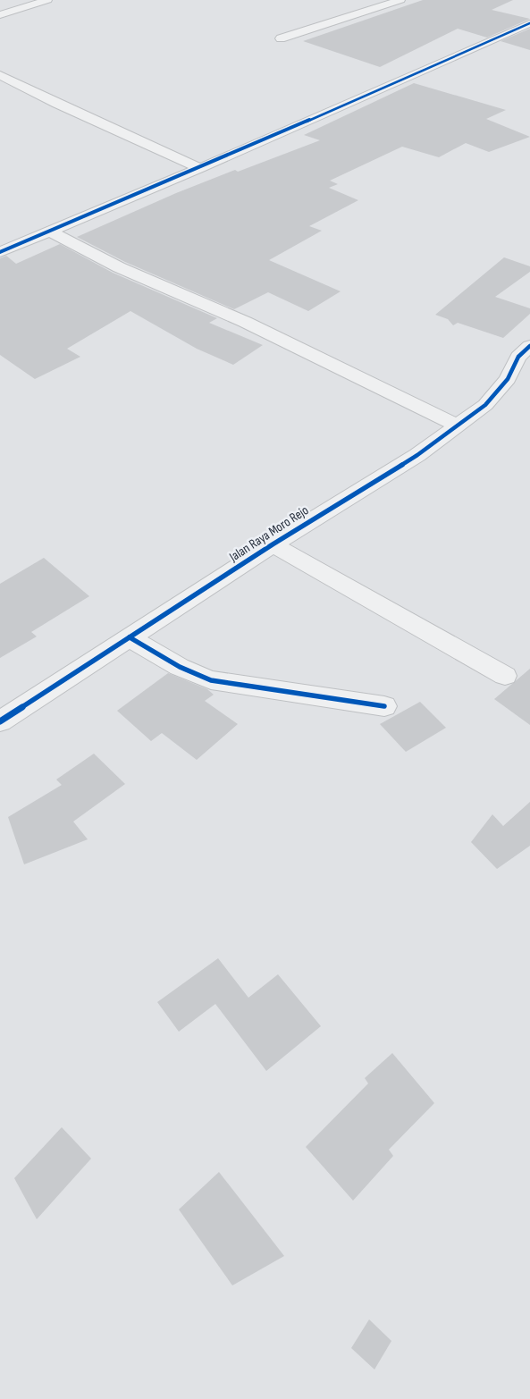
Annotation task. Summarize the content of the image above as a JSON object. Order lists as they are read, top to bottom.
{
  "streets": {
    "street": ["Jalan Raya Moro Rejo"]
  }
}
